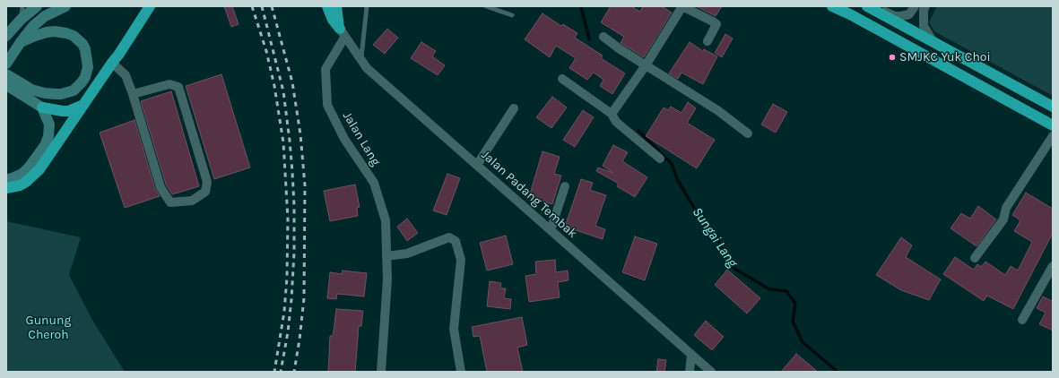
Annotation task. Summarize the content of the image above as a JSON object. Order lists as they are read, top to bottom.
{
  "streets": {
    "street": ["Jalan Lang", "Jalan Padang Tembak"]
  },
  "crossings": [
    ["Jalan Lang", "Jalan Padang Tembak"]
  ],
  "water": ["Sungai Lang"],
  "parks": ["Gunung Cheroh"],
  "places": ["SMJKC Yuk Choi"]
}
